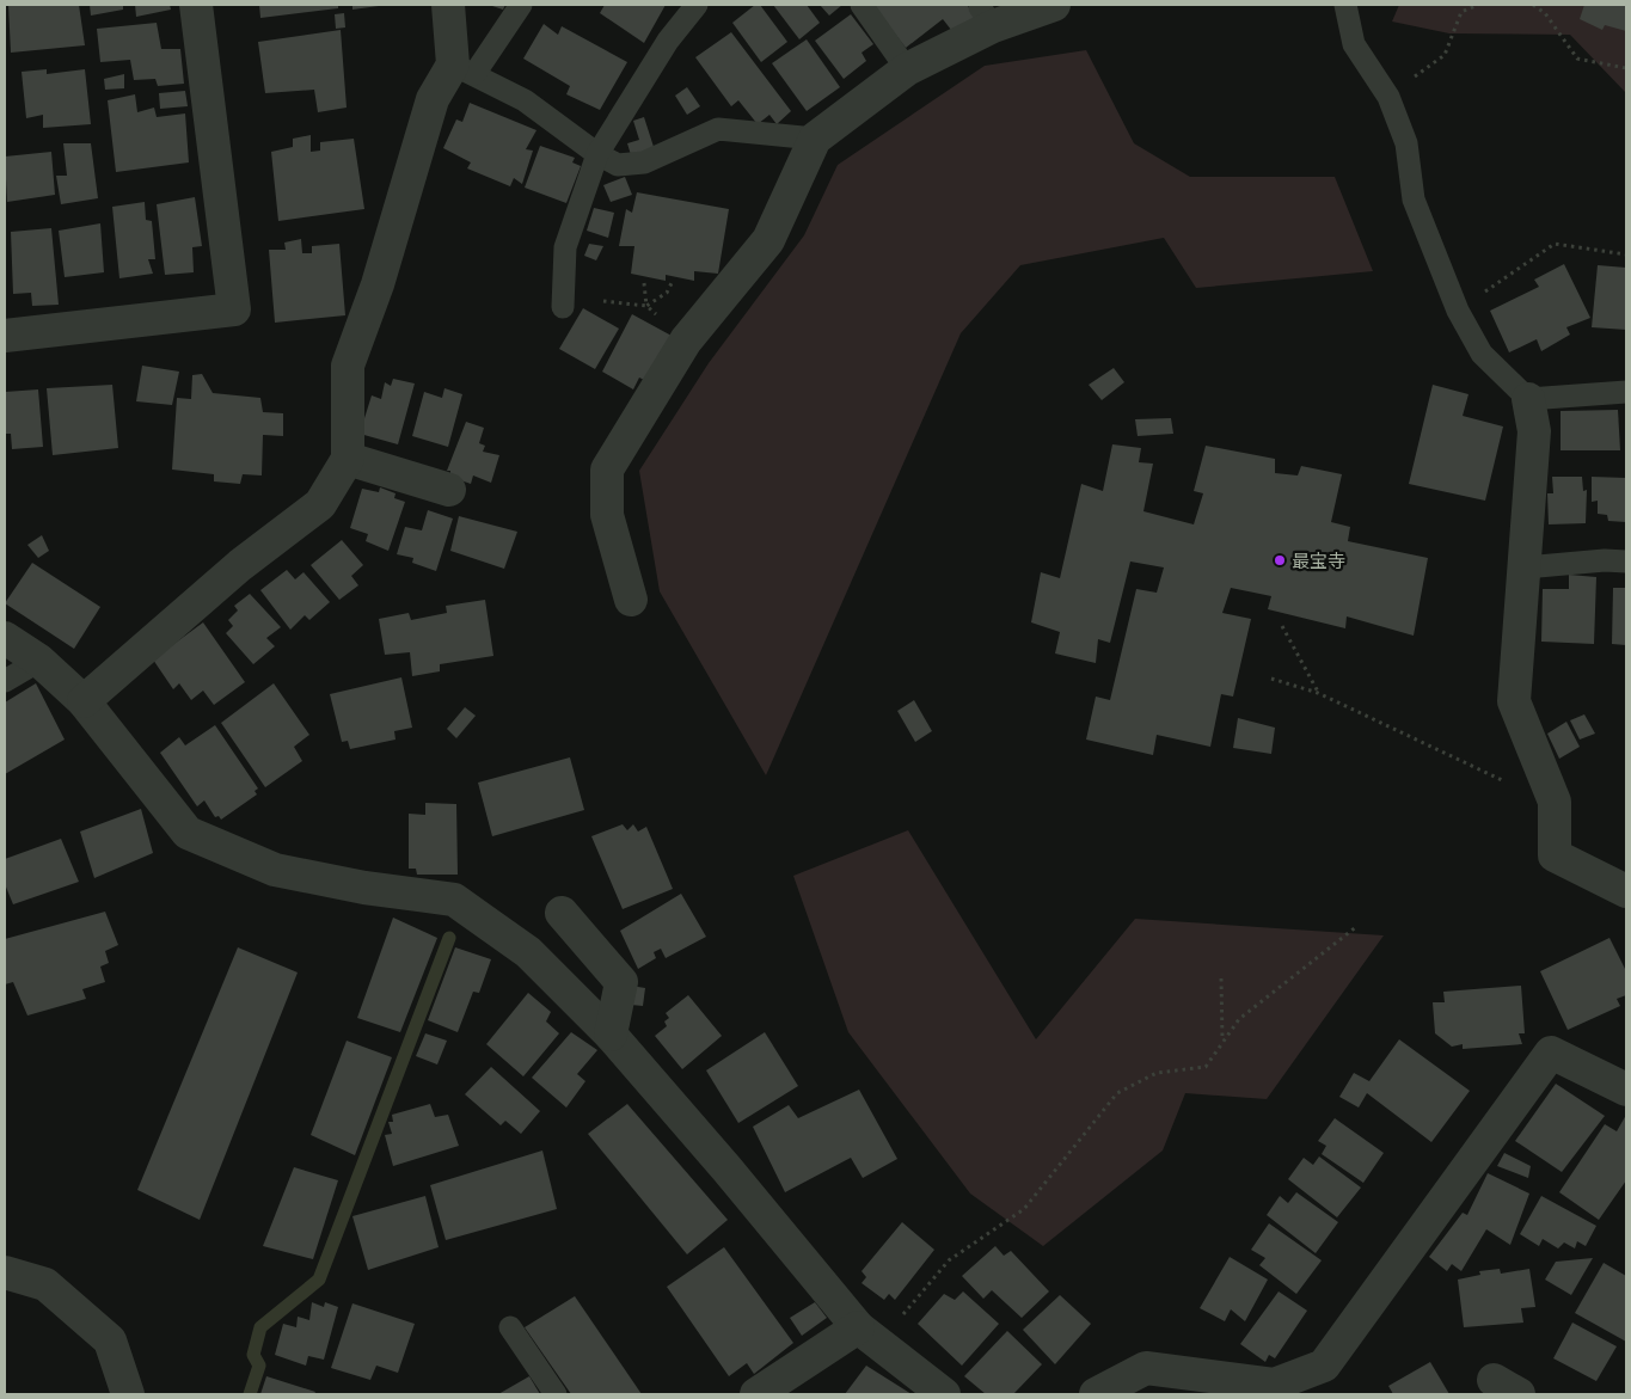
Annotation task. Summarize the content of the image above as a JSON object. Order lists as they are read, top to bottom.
{
  "places": ["最宝寺"]
}
